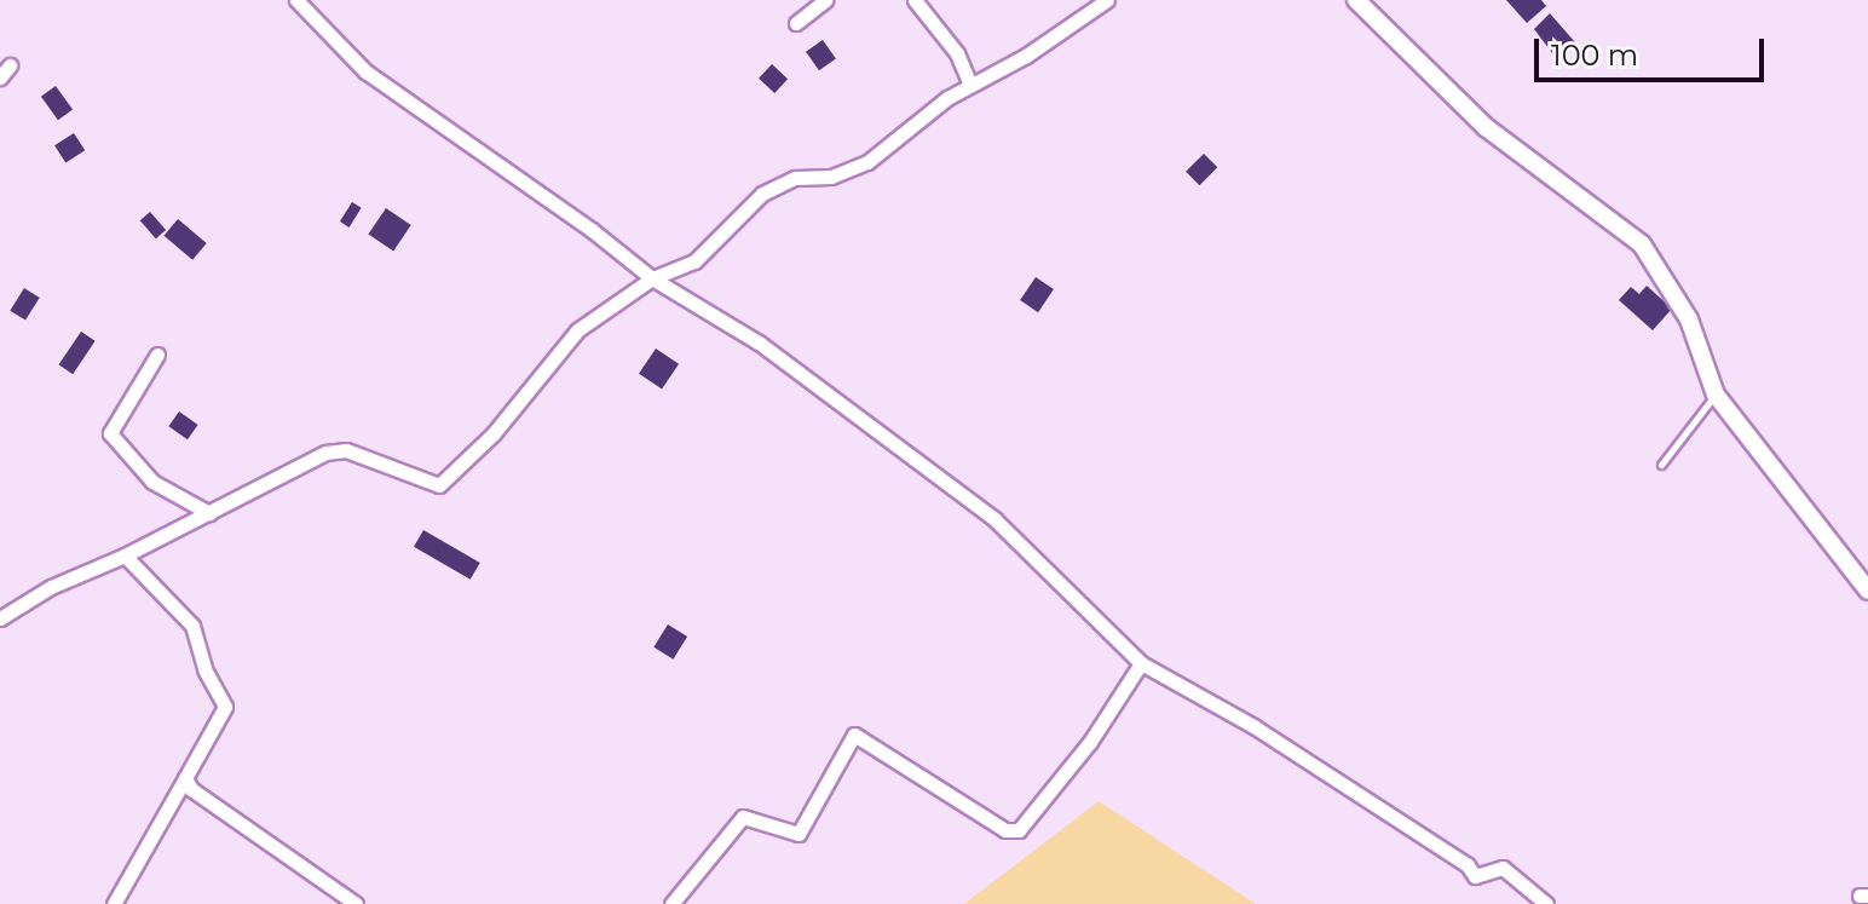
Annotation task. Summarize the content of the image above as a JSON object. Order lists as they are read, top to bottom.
{
  "scale_bar": "100 m"
}
